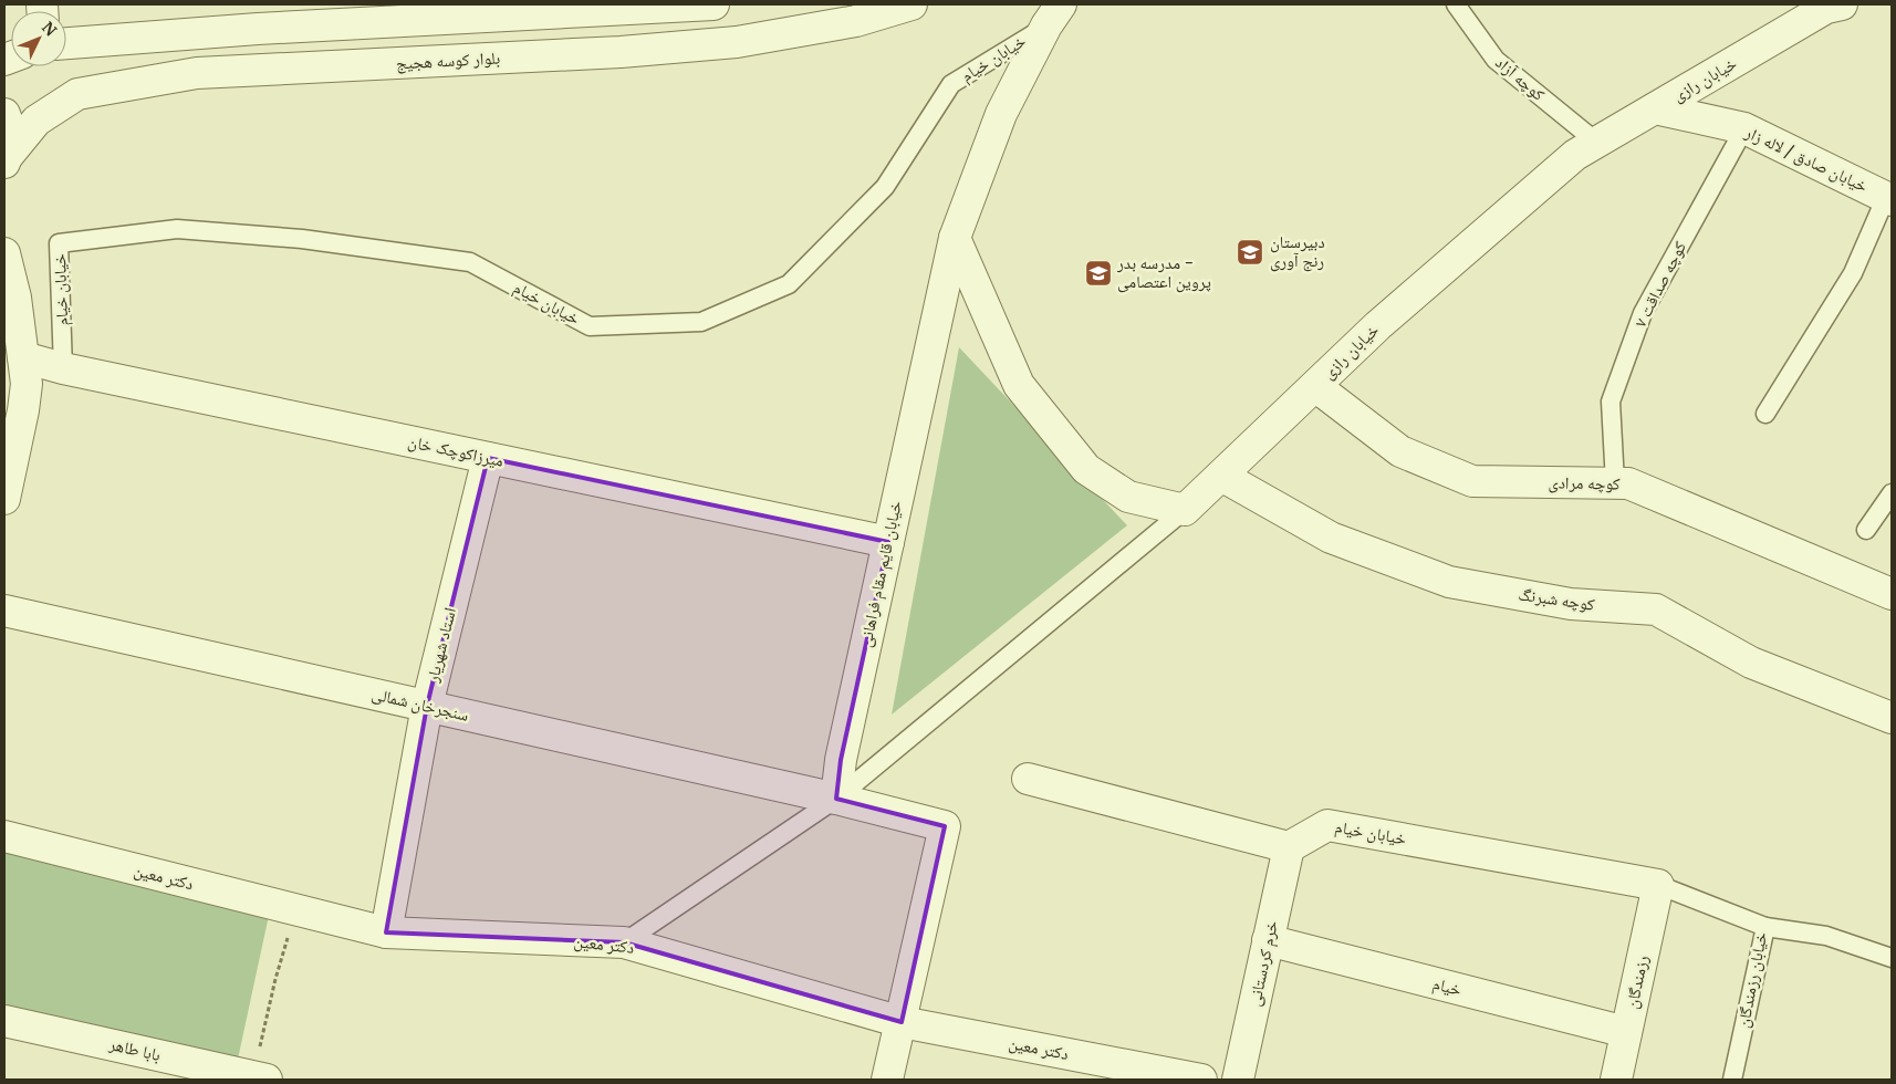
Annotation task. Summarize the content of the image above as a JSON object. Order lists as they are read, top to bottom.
{
  "streets": {
    "street": [
      "خیابان خیام",
      "بلوار کوسه هجیج",
      "خیابان رازی",
      "خیابان صادق / لاله زار",
      "میرزاکوچک خان",
      "کوچه مرادی",
      "خیابان قایم مقام فراهانی",
      "کوچه شبرنگ",
      "استاد شهریار",
      "سنجرخان شمالی",
      "دکتر معین",
      "خرم کردستانی",
      "رزمندگان",
      "خیام",
      "بابا طاهر"
    ],
    "lane": ["کوچه آزاد", "کوچه صداقت ۷", "خیابان رزمندگان"]
  },
  "crossings": [
    ["خیابان خیام", "میرزاکوچک خان"],
    ["خیابان خیام", "خیابان قایم مقام فراهانی"],
    ["خیابان خیام", "خرم کردستانی"],
    ["خیابان خیام", "خیابان رزمندگان"],
    ["خیابان خیام", "رزمندگان"],
    ["کوچه آزاد", "خیابان رازی"],
    ["خیابان رازی", "خیابان صادق / لاله زار"],
    ["خیابان رازی", "کوچه مرادی"],
    ["خیابان رازی", "کوچه شبرنگ"],
    ["خیابان صادق / لاله زار", "کوچه صداقت ۷"],
    ["کوچه صداقت ۷", "کوچه مرادی"],
    ["میرزاکوچک خان", "خیابان قایم مقام فراهانی"],
    ["میرزاکوچک خان", "استاد شهریار"],
    ["خیابان قایم مقام فراهانی", "سنجرخان شمالی"],
    ["استاد شهریار", "سنجرخان شمالی"],
    ["استاد شهریار", "دکتر معین"],
    ["خرم کردستانی", "خیام"],
    ["خیابان رزمندگان", "رزمندگان"],
    ["رزمندگان", "خیام"]
  ],
  "places": {
    "school or university": ["دبیرستان رنج آوری", "مدرسه بدر - پروین اعتصامی"]
  },
  "north": "top right"
}
